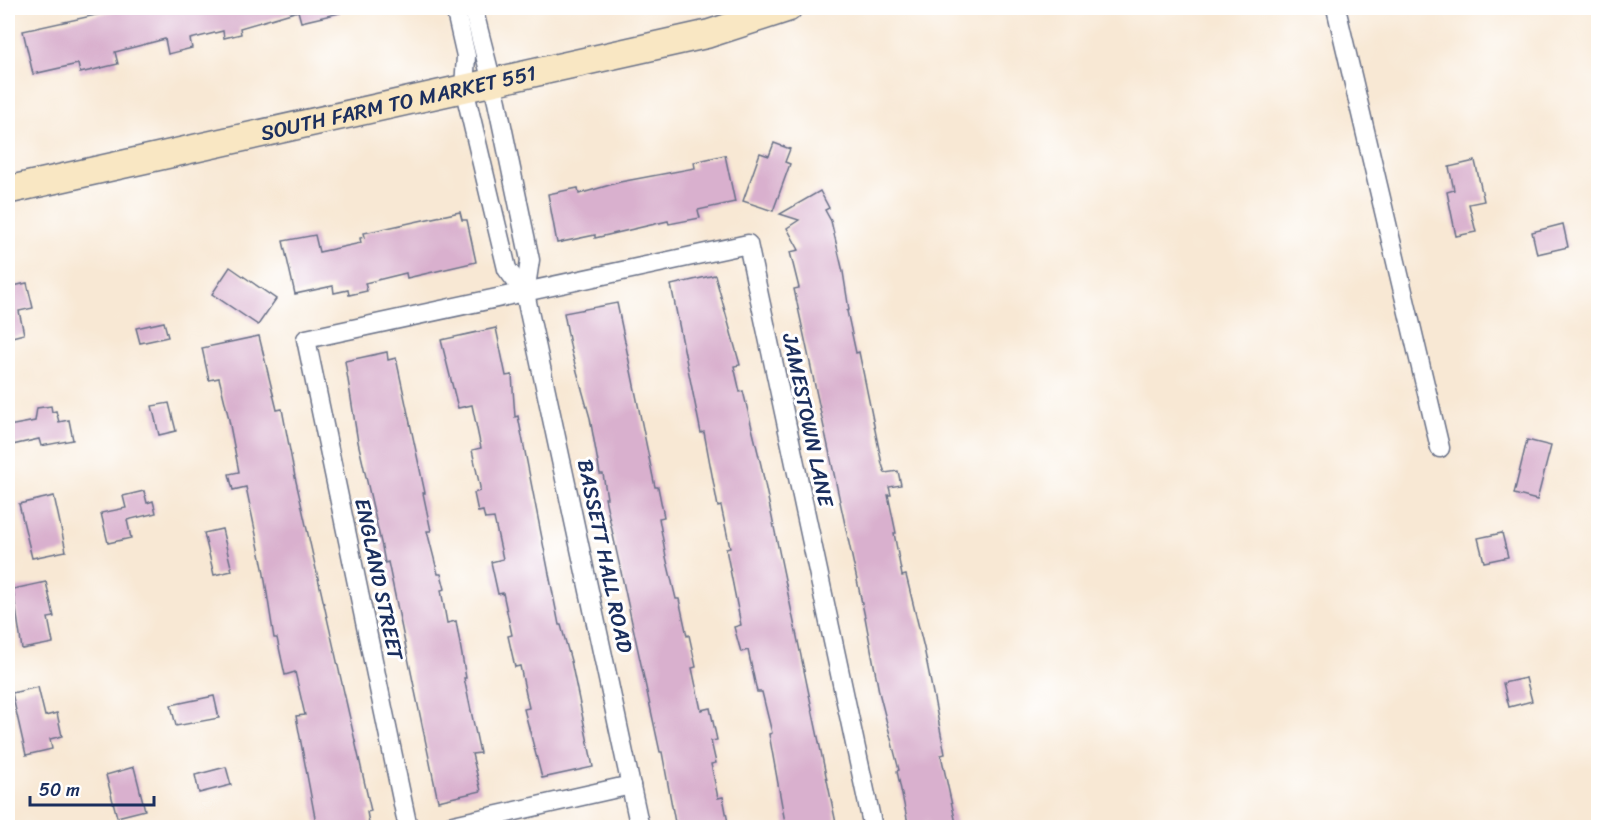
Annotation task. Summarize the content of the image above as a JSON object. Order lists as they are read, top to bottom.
{
  "streets": {
    "main road": ["SOUTH FARM TO MARKET 551"],
    "street": ["JAMESTOWN LANE", "BASSETT HALL ROAD", "ENGLAND STREET"]
  },
  "crossings": [
    ["SOUTH FARM TO MARKET 551", "BASSETT HALL ROAD"],
    ["JAMESTOWN LANE", "BASSETT HALL ROAD"],
    ["JAMESTOWN LANE", "ENGLAND STREET"],
    ["BASSETT HALL ROAD", "ENGLAND STREET"]
  ],
  "scale_bar": "50 m"
}
